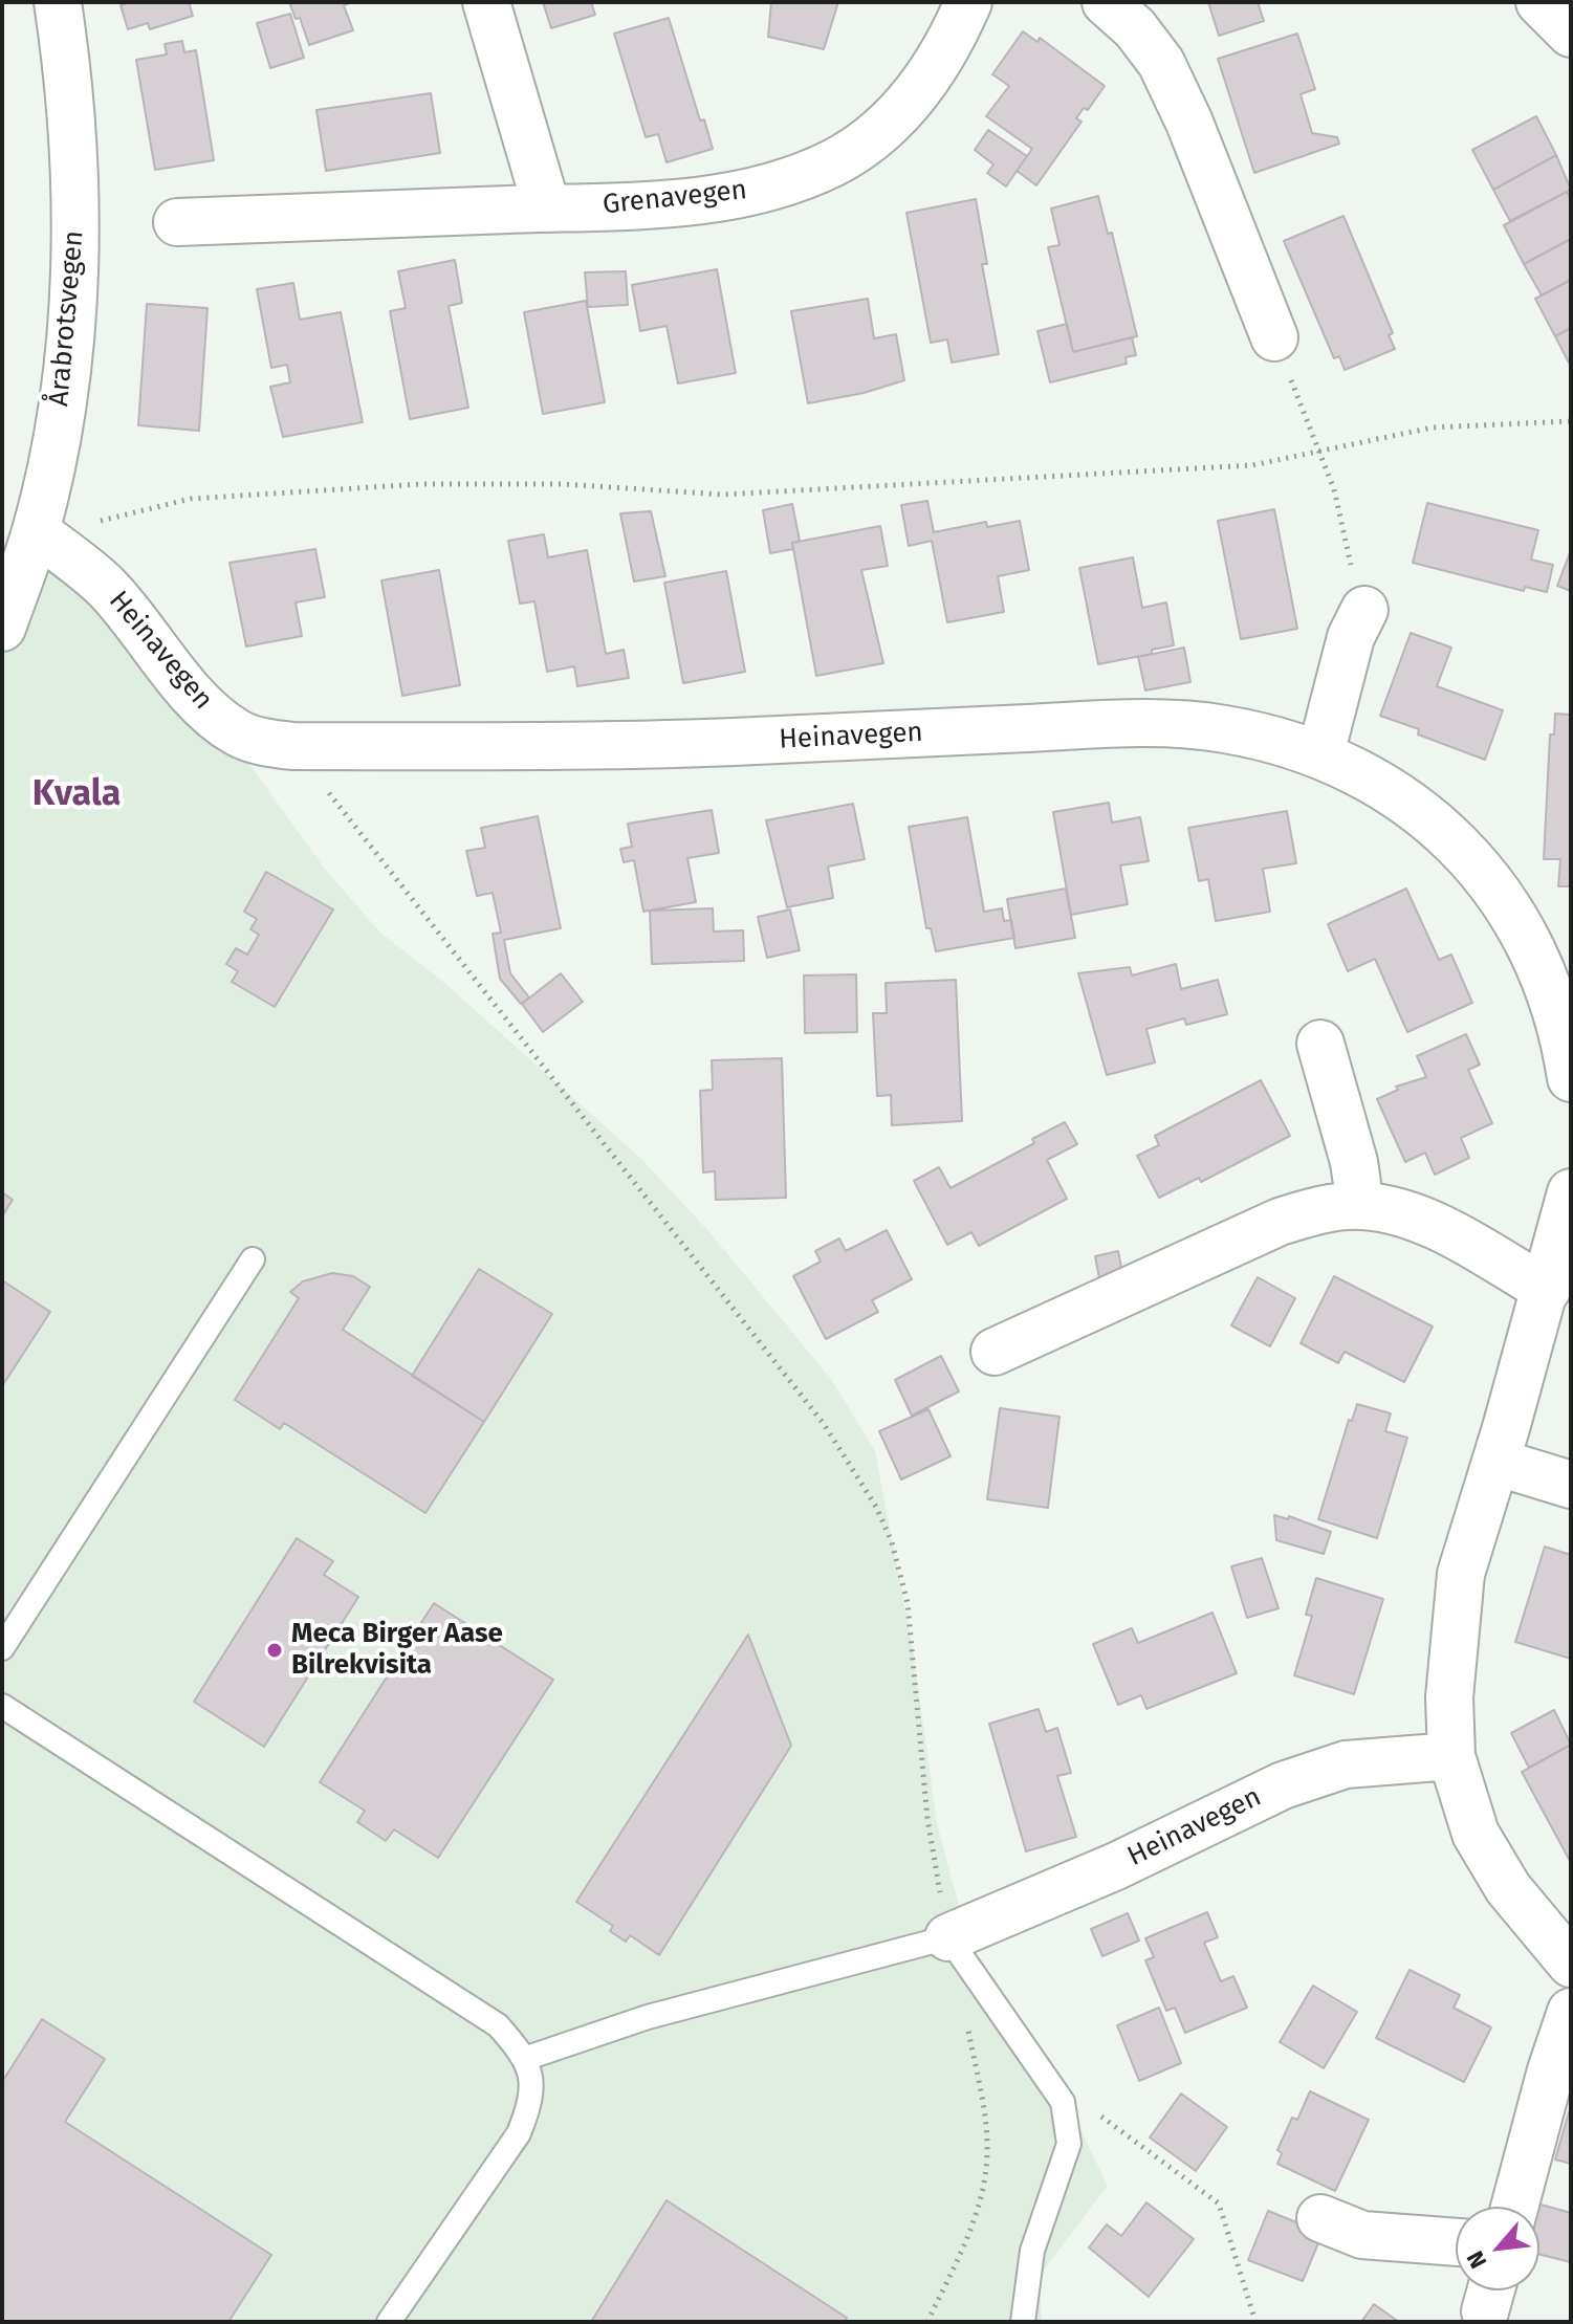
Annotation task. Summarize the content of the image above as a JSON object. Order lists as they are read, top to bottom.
{
  "streets": {
    "street": ["Grenavegen", "Årabrotsvegen", "Heinavegen"]
  },
  "crossings": [
    ["Årabrotsvegen", "Heinavegen"]
  ],
  "districts": ["Kvala"],
  "places": ["Meca Birger Aase Bilrekvisita"],
  "north": "bottom left"
}
